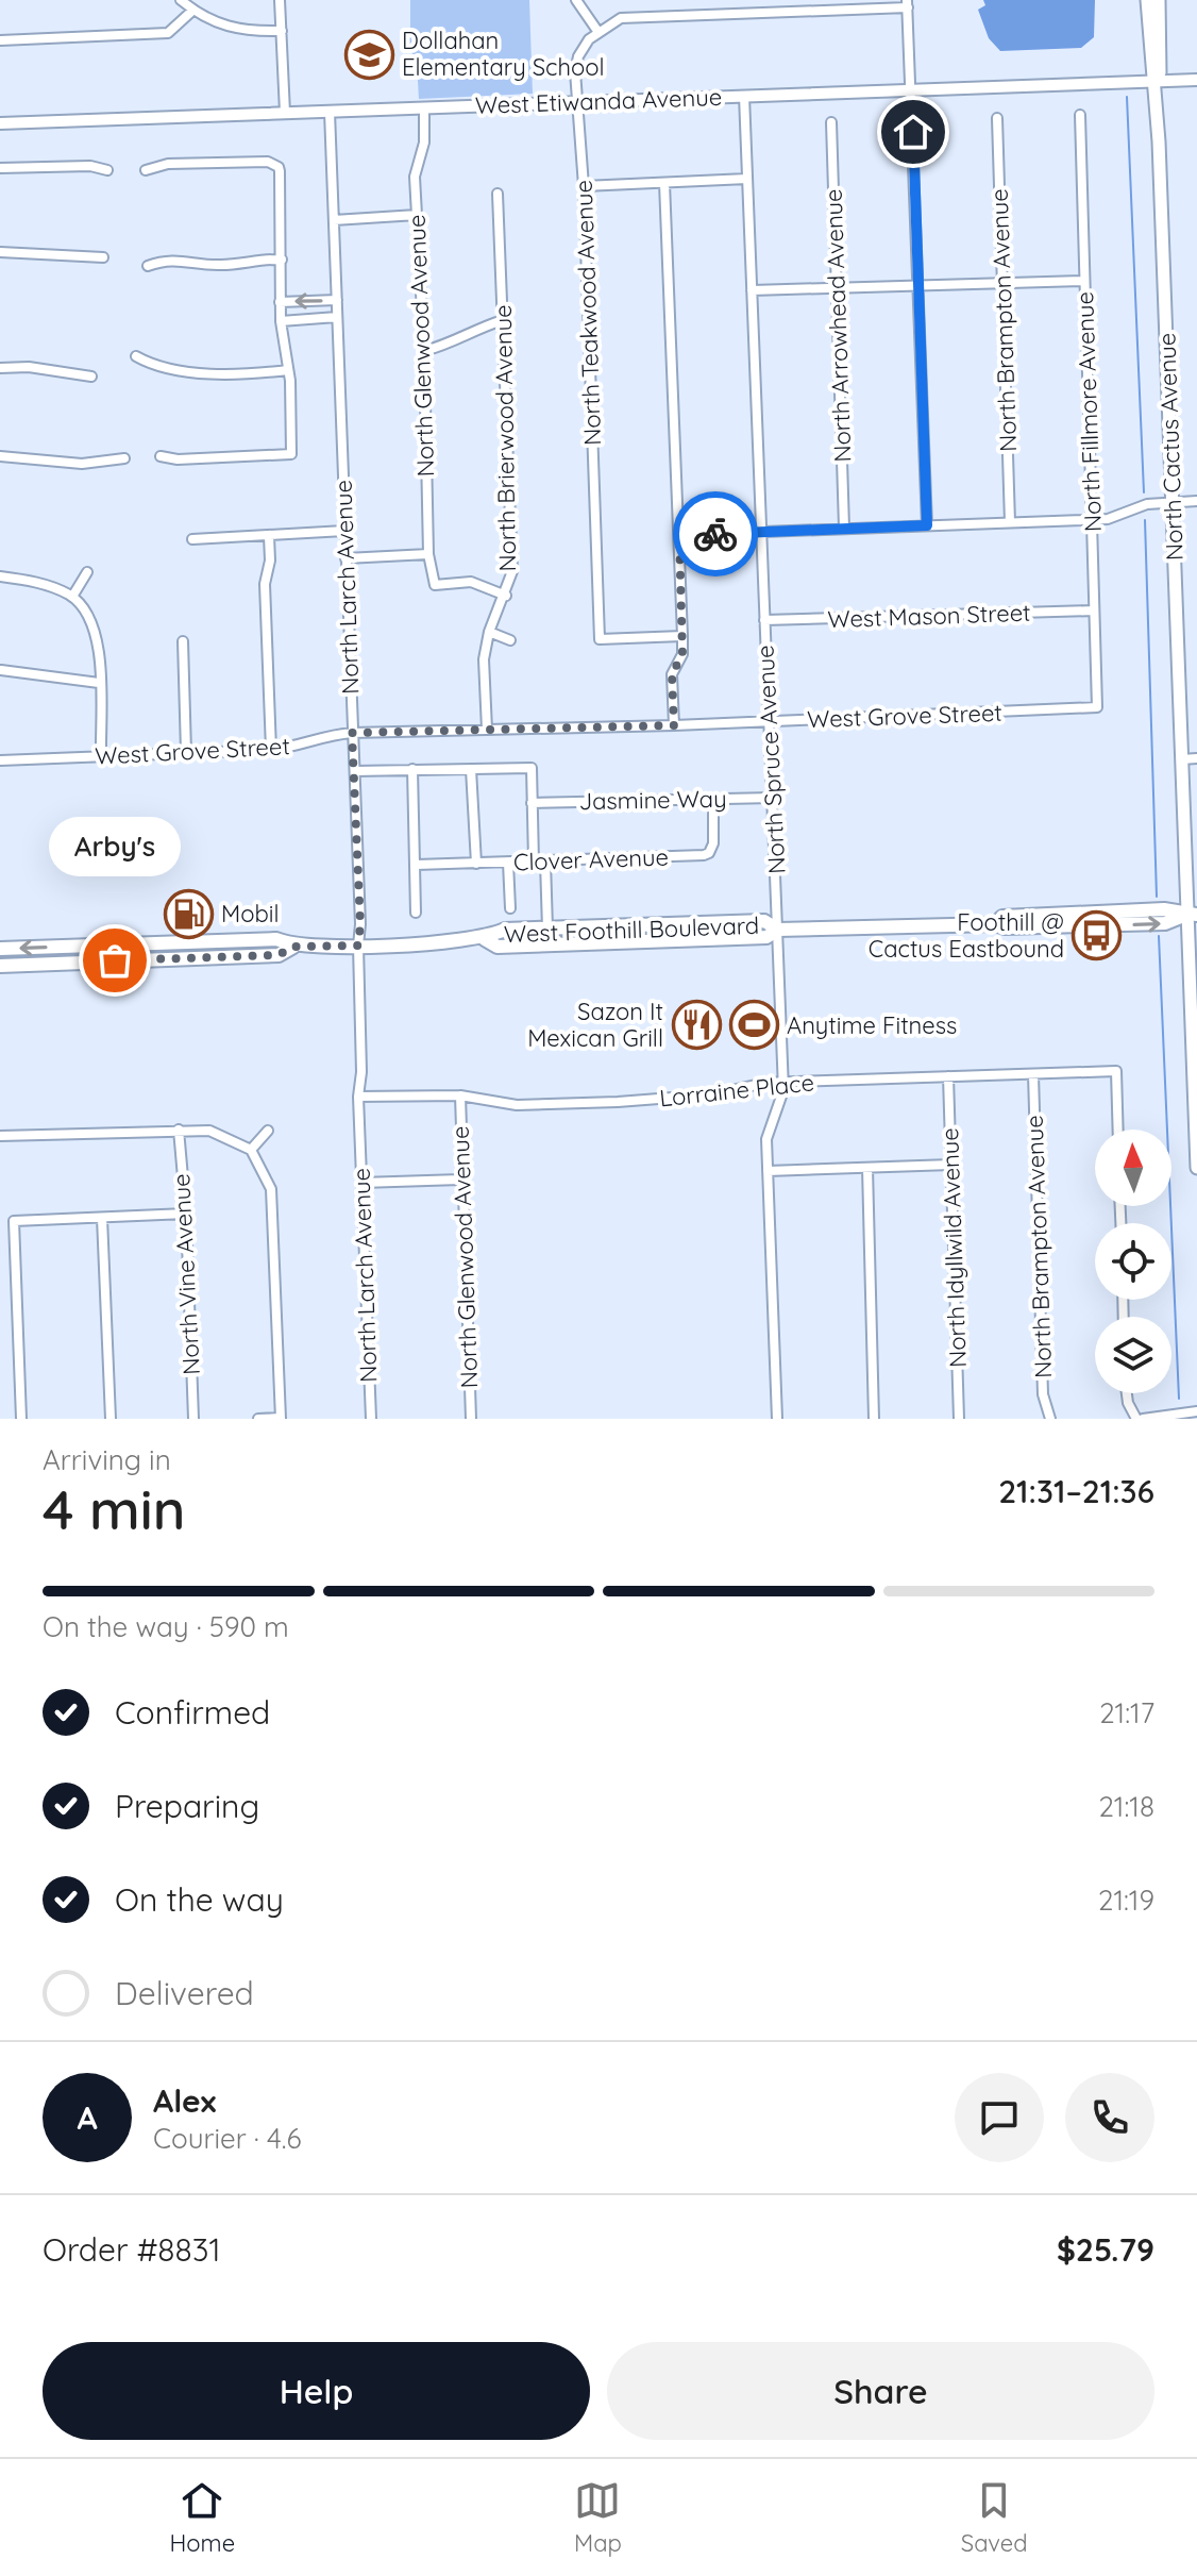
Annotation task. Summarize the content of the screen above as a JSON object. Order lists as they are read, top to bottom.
{
  "streets": {
    "main road": ["North Cactus Avenue", "West Foothill Boulevard"],
    "street": [
      "West Etiwanda Avenue",
      "North Teakwood Avenue",
      "North Brampton Avenue",
      "North Arrowhead Avenue",
      "North Glenwood Avenue",
      "North Fillmore Avenue",
      "North Brierwood Avenue",
      "North Larch Avenue",
      "West Mason Street",
      "West Grove Street",
      "North Spruce Avenue",
      "Jasmine Way",
      "Clover Avenue",
      "Lorraine Place",
      "North Idyllwild Avenue",
      "North Vine Avenue"
    ]
  },
  "crossings": [
    ["West Etiwanda Avenue", "North Teakwood Avenue"],
    ["West Etiwanda Avenue", "North Glenwood Avenue"],
    ["West Etiwanda Avenue", "North Cactus Avenue"],
    ["West Etiwanda Avenue", "North Larch Avenue"],
    ["West Etiwanda Avenue", "North Spruce Avenue"],
    ["North Brampton Avenue", "Lorraine Place"],
    ["North Glenwood Avenue", "North Brierwood Avenue"],
    ["North Glenwood Avenue", "Lorraine Place"],
    ["North Fillmore Avenue", "West Mason Street"],
    ["North Fillmore Avenue", "West Grove Street"],
    ["North Brierwood Avenue", "West Grove Street"],
    ["North Cactus Avenue", "West Foothill Boulevard"],
    ["North Larch Avenue", "West Grove Street"],
    ["North Larch Avenue", "West Foothill Boulevard"],
    ["North Larch Avenue", "Lorraine Place"],
    ["West Mason Street", "North Spruce Avenue"],
    ["West Grove Street", "North Spruce Avenue"],
    ["North Spruce Avenue", "Jasmine Way"],
    ["North Spruce Avenue", "West Foothill Boulevard"],
    ["North Spruce Avenue", "Lorraine Place"],
    ["Jasmine Way", "Clover Avenue"],
    ["Lorraine Place", "North Idyllwild Avenue"]
  ],
  "places": {
    "school or university": ["Dollahan Elementary School"],
    "fuel station": ["Mobil"],
    "bus stop": ["Foothill @ Cactus Eastbound"],
    "other": ["Arby's"],
    "restaurant": ["Sazon It Mexican Grill"],
    "sports": ["Anytime Fitness"]
  },
  "north": "top",
  "page": {
    "bubble": "Arby's",
    "heading": ["4 min", "Arriving in", "21:31–21:36"],
    "panel": [
      "Alex",
      "Courier · 4.6",
      "Order #8831",
      "$25.79"
    ],
    "bar": "On the way · 590 m",
    "list": [
      ["Confirmed", "21:17"],
      ["Preparing", "21:18"],
      ["On the way", "21:19"],
      "Delivered"
    ],
    "round": "A",
    "buttons": ["Help", "Share"],
    "tabs": ["Home", "Map", "Saved"]
  }
}
